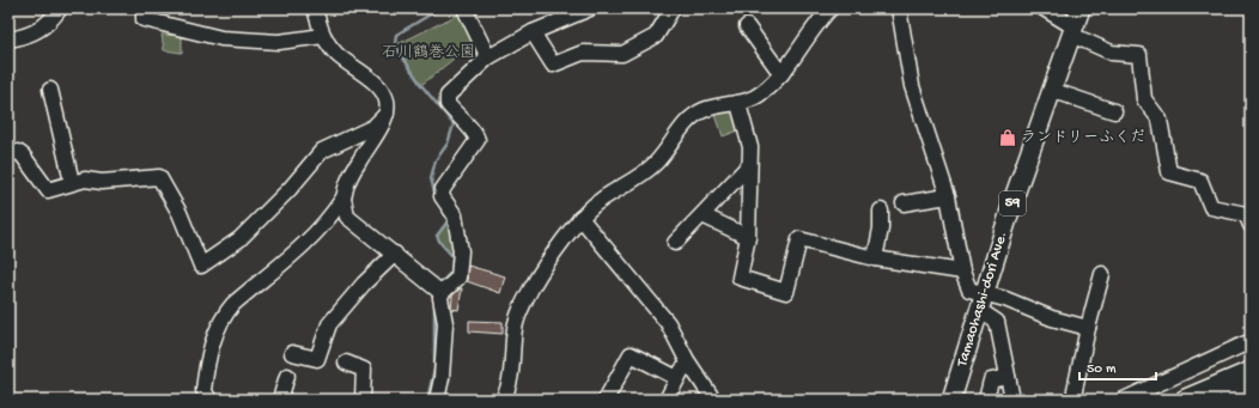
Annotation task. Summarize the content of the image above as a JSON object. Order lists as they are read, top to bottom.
{
  "streets": {
    "main road": ["59", "Tamaohashi-dori Ave."]
  },
  "parks": ["石川鶴巻公園"],
  "places": {
    "shop": ["ランドリーふくだ"]
  },
  "scale_bar": "50 m"
}
